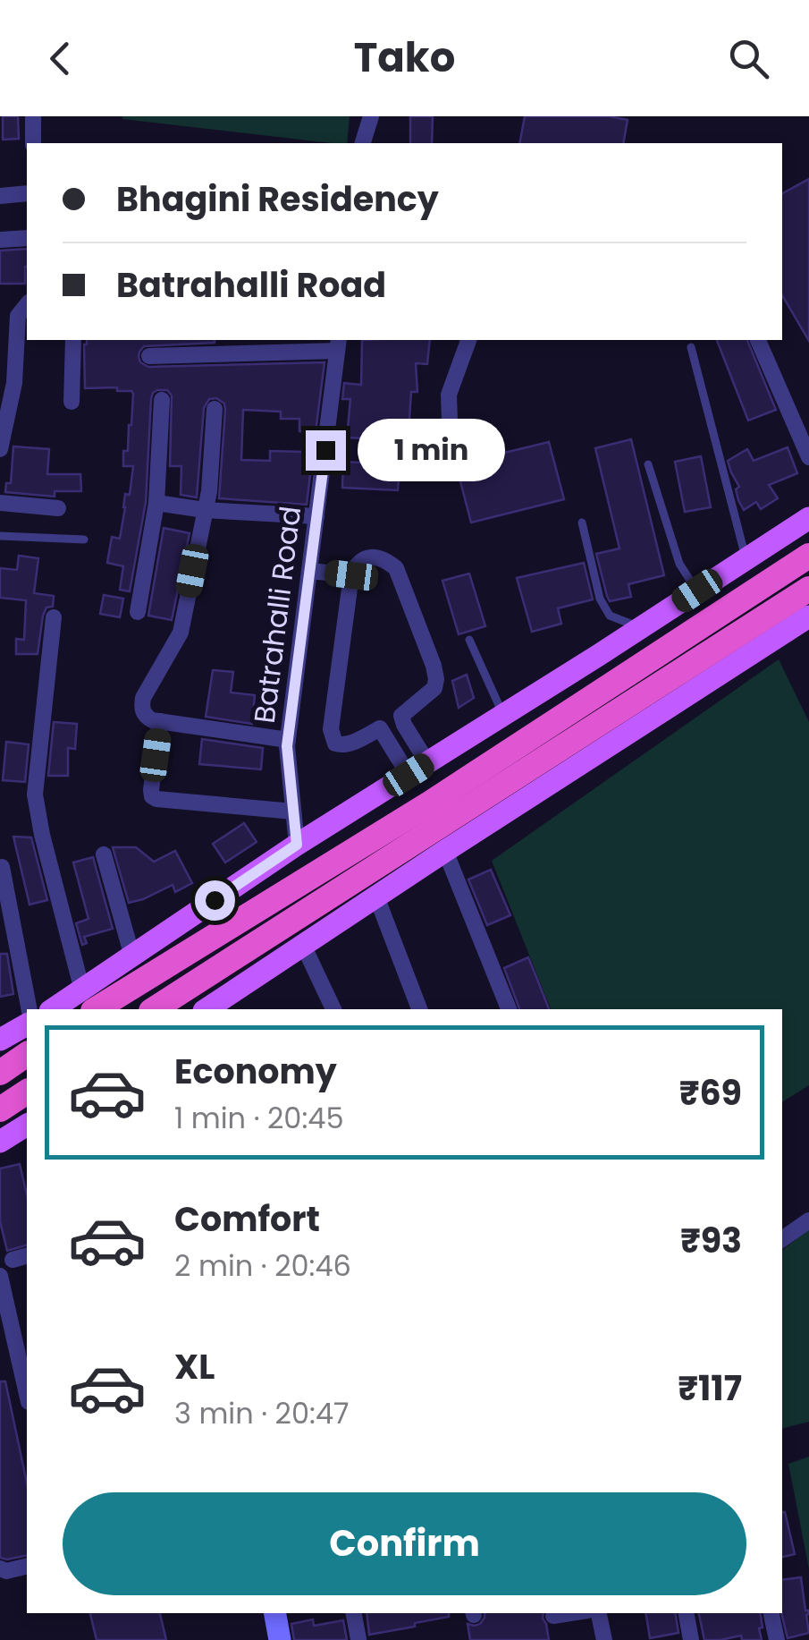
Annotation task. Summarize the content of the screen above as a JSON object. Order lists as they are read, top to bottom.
{
  "streets": {
    "street": ["Batrahalli Road"]
  },
  "page": {
    "header": "Tako",
    "banner": ["Bhagini Residency", "Batrahalli Road"],
    "bubble": "1 min",
    "list": [
      {
        "name": "Economy",
        "note": "1 min · 20:45",
        "value": "₹69"
      },
      {
        "name": "Comfort",
        "note": "2 min · 20:46",
        "value": "₹93"
      },
      {
        "name": "XL",
        "note": "3 min · 20:47",
        "value": "₹117"
      }
    ],
    "buttons": "Confirm"
  }
}
